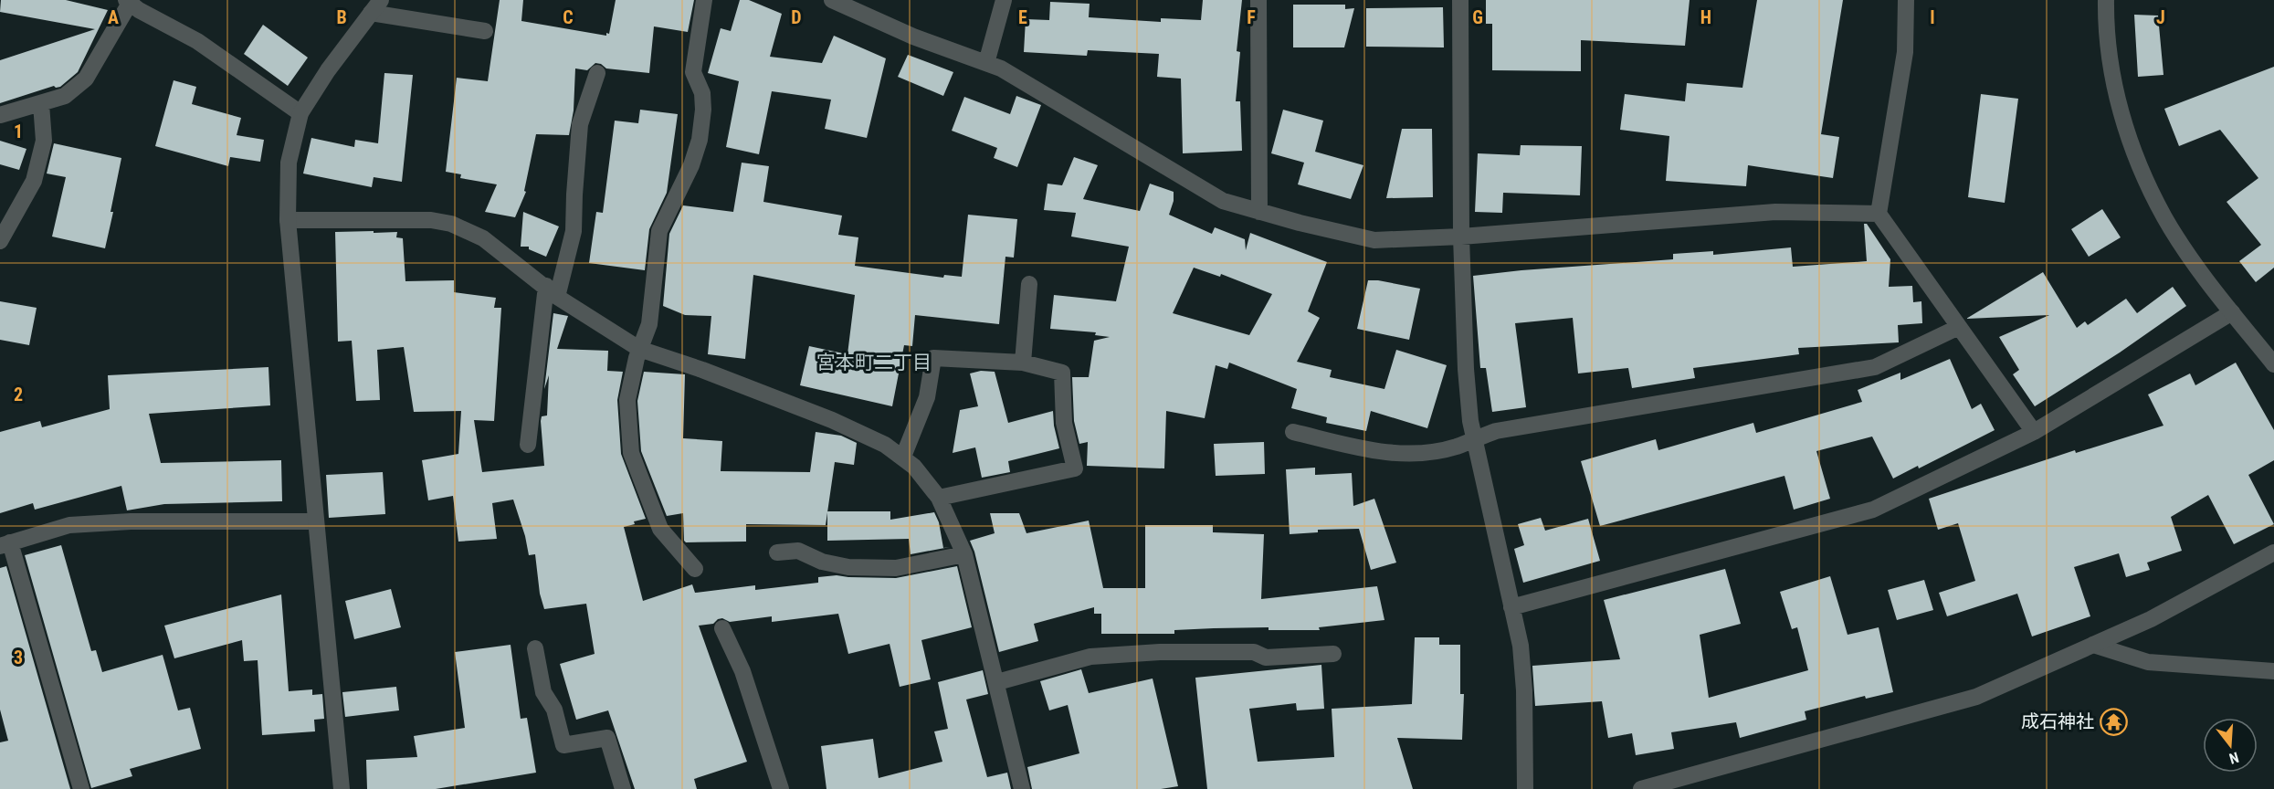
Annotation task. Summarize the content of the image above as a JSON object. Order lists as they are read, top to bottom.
{
  "districts": ["宮本町二丁目"],
  "places": {
    "temple": ["成石神社"]
  },
  "north": "bottom",
  "grid": {
    "columns": [
      "A",
      "B",
      "C",
      "D",
      "E",
      "F",
      "G",
      "H",
      "I",
      "J"
    ],
    "rows": ["1", "2", "3"]
  }
}
